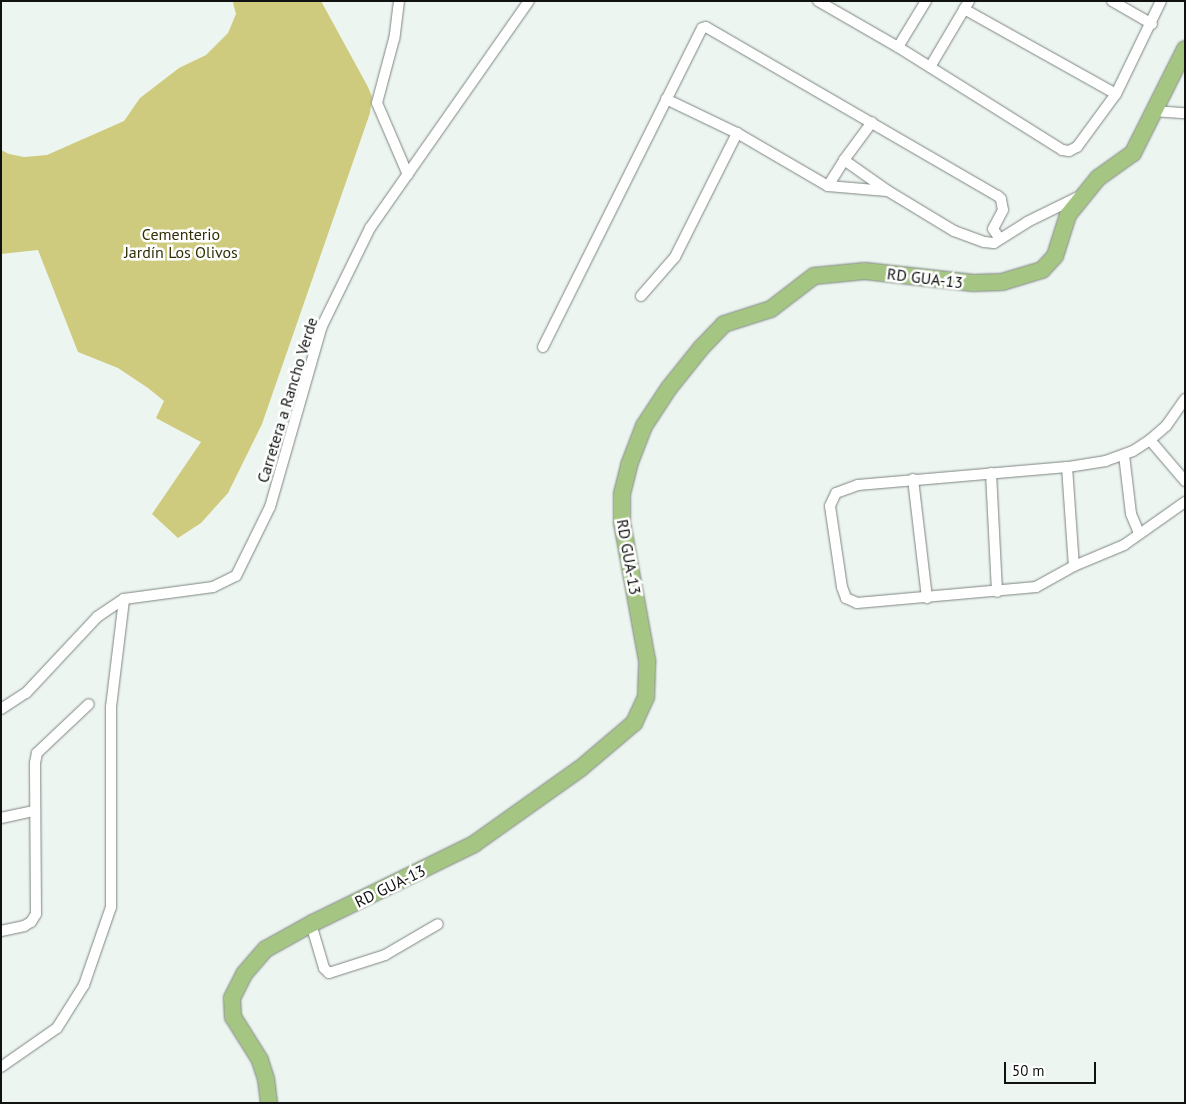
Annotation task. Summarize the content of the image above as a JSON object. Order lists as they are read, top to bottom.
{
  "streets": {
    "main road": ["RD GUA-13"],
    "street": ["Carretera a Rancho Verde"]
  },
  "parks": ["Cementerio Jardín Los Olivos"],
  "scale_bar": "50 m"
}
